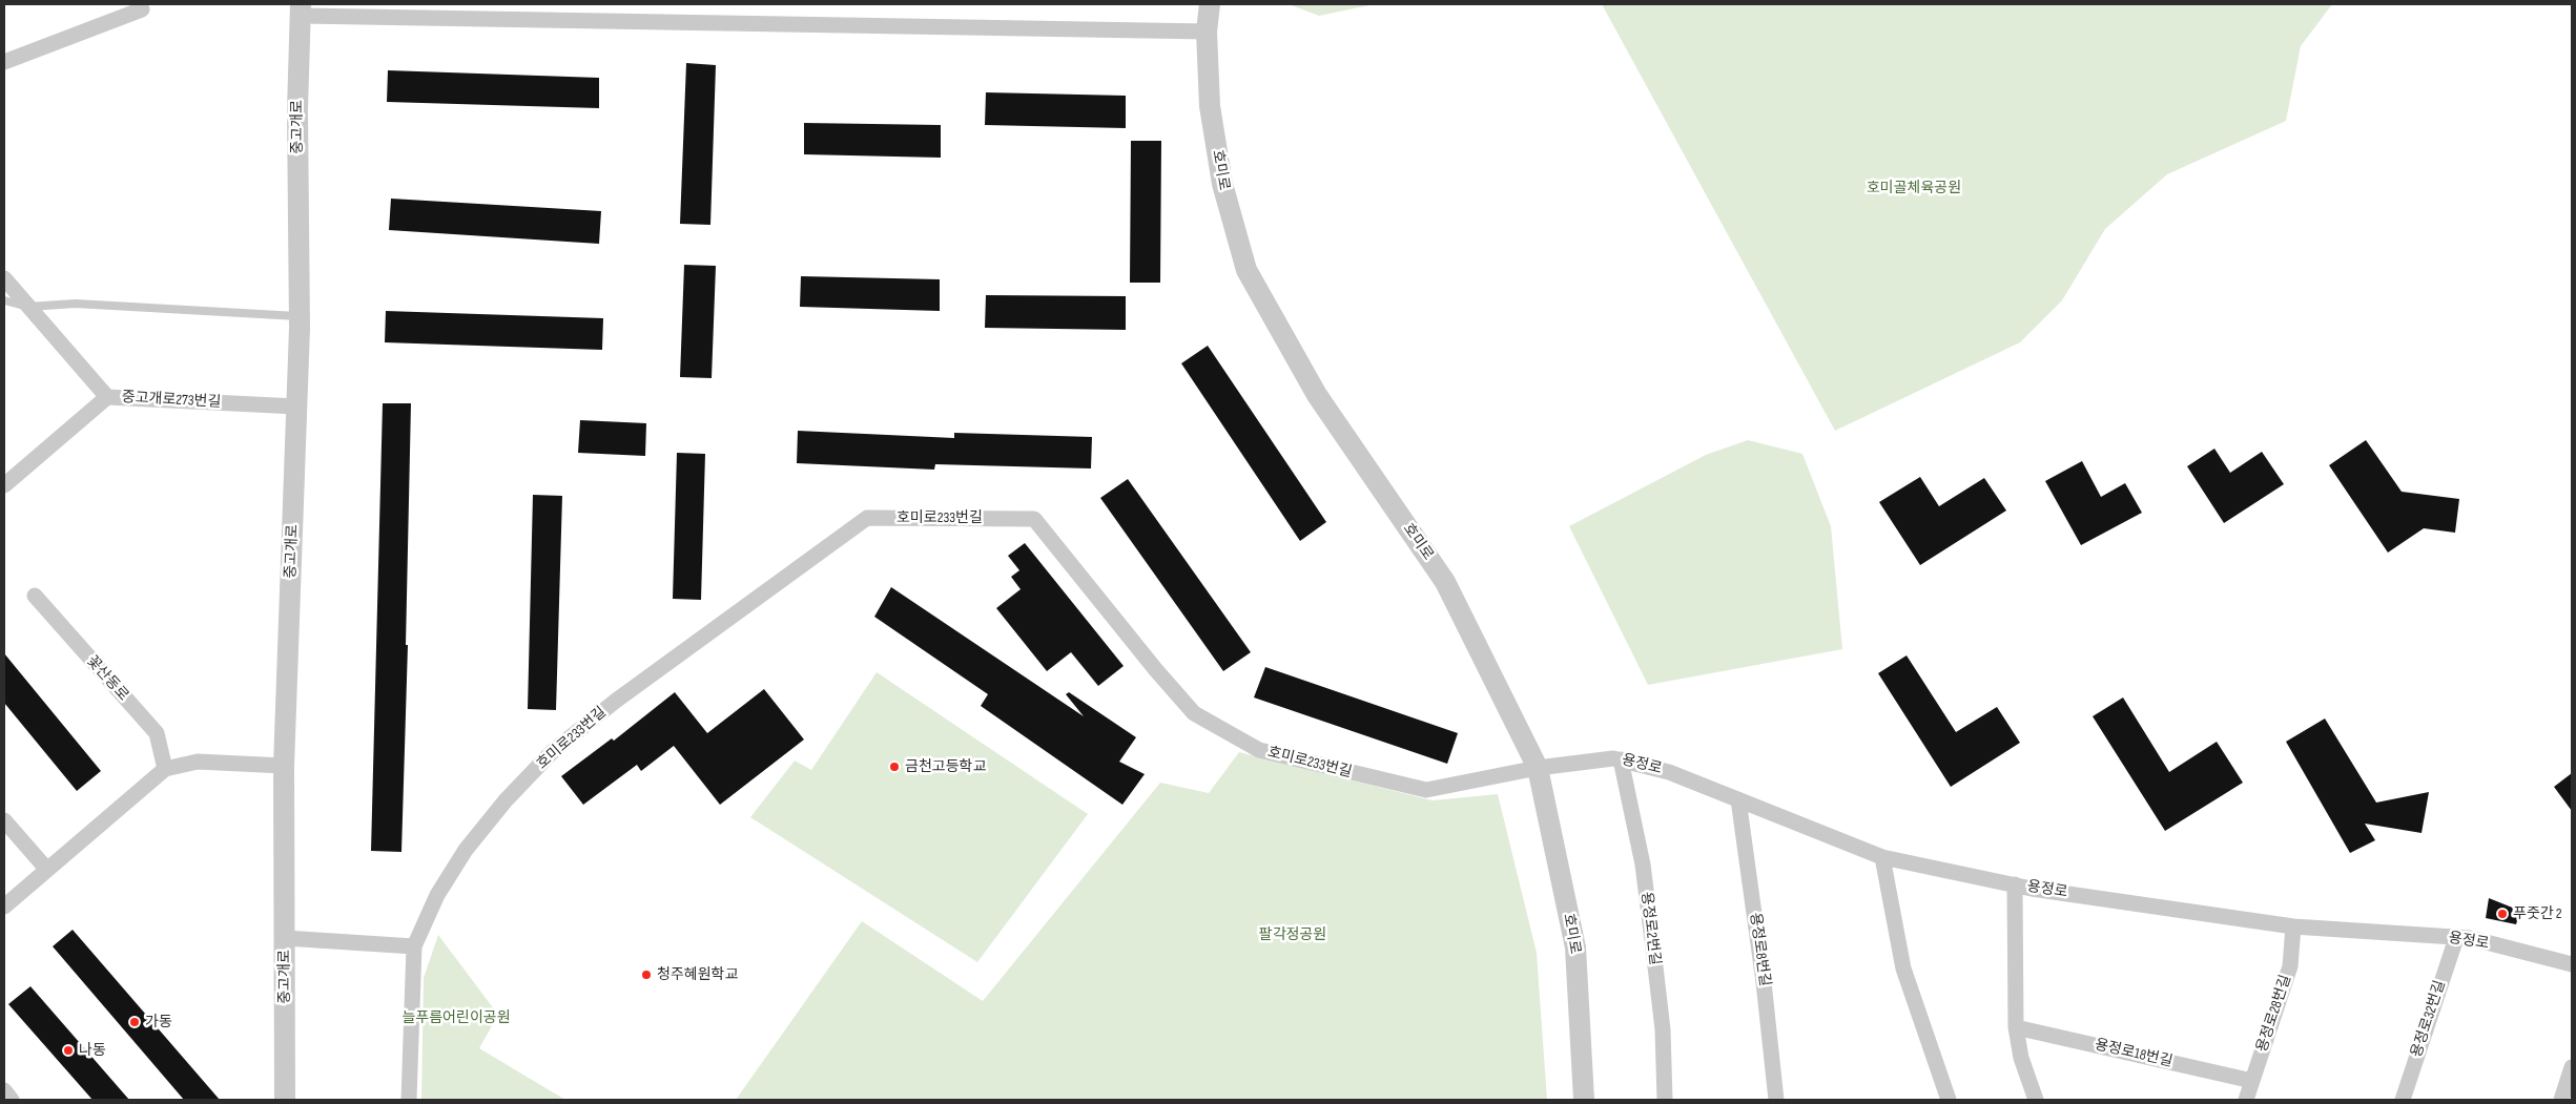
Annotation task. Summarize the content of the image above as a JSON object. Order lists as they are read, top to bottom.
{
  "streets": {
    "street": [
      "중고개로",
      "호미로",
      "중고개로273번길",
      "호미로233번길",
      "꽃산동로",
      "용정로",
      "용정로2번길",
      "용정로8번길",
      "용정로28번길",
      "용정로32번길",
      "용정로18번길"
    ]
  },
  "crossings": [
    ["중고개로", "중고개로273번길"],
    ["호미로", "호미로233번길"],
    ["호미로", "용정로"],
    ["호미로233번길", "용정로"],
    ["용정로", "용정로2번길"],
    ["용정로", "용정로8번길"],
    ["용정로", "용정로28번길"],
    ["용정로", "용정로32번길"],
    ["용정로28번길", "용정로18번길"]
  ],
  "parks": ["호미골체육공원", "팔각정공원", "늘푸름어린이공원"],
  "places": [
    "금천고등학교",
    "푸줏간 2",
    "청주혜원학교",
    "가동",
    "나동"
  ]
}
